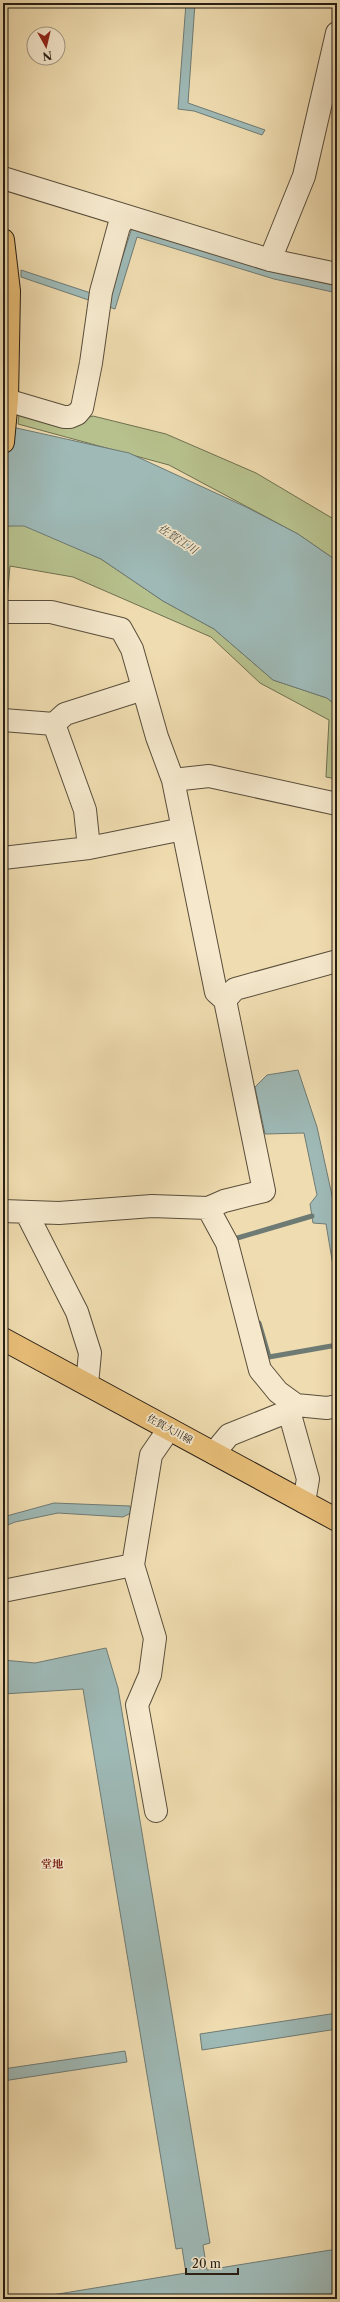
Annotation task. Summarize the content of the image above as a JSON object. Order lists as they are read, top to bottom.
{
  "streets": {
    "main road": ["佐賀大川線"]
  },
  "districts": ["堂地"],
  "water": ["佐賀江川"],
  "scale_bar": "20 m",
  "north": "bottom"
}
